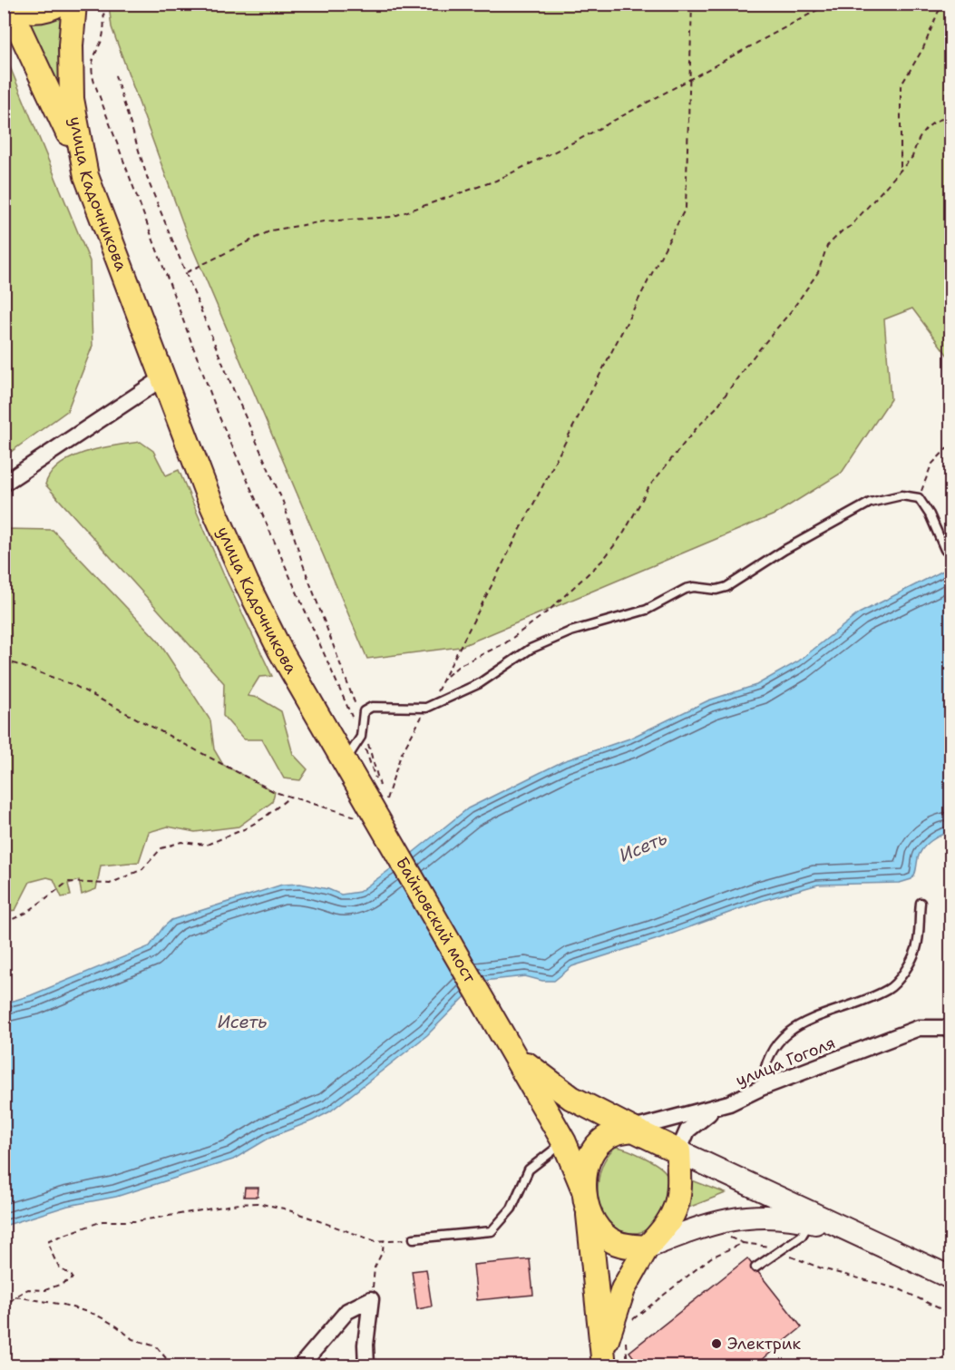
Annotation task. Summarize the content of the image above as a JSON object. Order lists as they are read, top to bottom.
{
  "streets": {
    "main road": ["улица Кадочникова", "Байновский мост"],
    "street": ["улица Гоголя"]
  },
  "crossings": [
    ["улица Кадочникова", "Байновский мост"]
  ],
  "water": ["Исеть"],
  "places": ["Электрик"]
}
